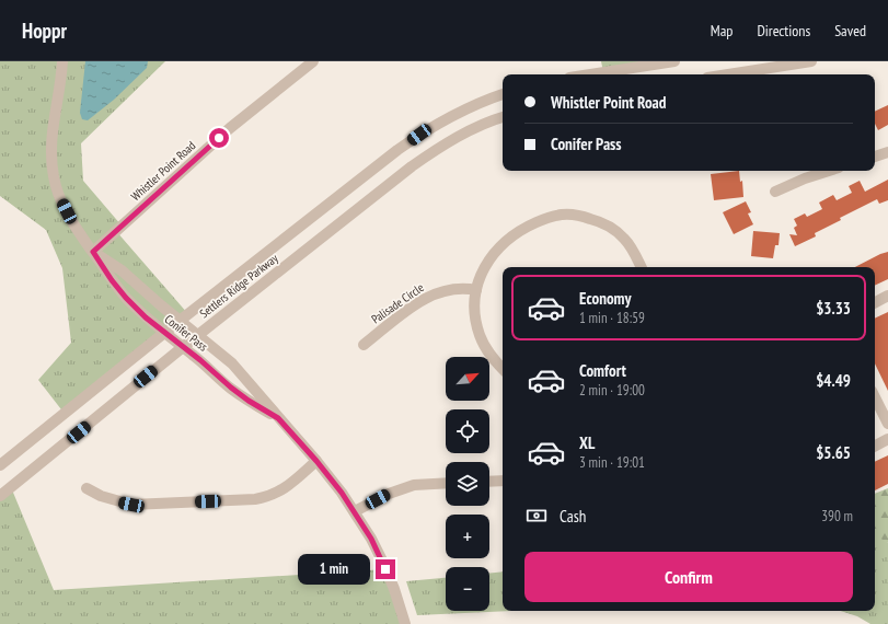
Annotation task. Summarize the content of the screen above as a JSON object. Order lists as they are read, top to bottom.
{
  "streets": {
    "street": [
      "Whistler Point Road",
      "Settlers Ridge Parkway",
      "Palisade Circle",
      "Conifer Pass"
    ]
  },
  "crossings": [
    ["Whistler Point Road", "Conifer Pass"],
    ["Settlers Ridge Parkway", "Conifer Pass"]
  ],
  "north": "top right",
  "page": {
    "header": "Hoppr",
    "nav": ["Map", "Directions", "Saved"],
    "banner": ["Whistler Point Road", "Conifer Pass"],
    "list": [
      {
        "name": "Economy",
        "note": "1 min · 18:59",
        "value": "$3.33"
      },
      {
        "name": "Comfort",
        "note": "2 min · 19:00",
        "value": "$4.49"
      },
      {
        "name": "XL",
        "note": "3 min · 19:01",
        "value": "$5.65"
      }
    ],
    "map_buttons": ["+", "−"],
    "pay": ["Cash", "390 m"],
    "buttons": "Confirm",
    "bubble": "1 min"
  }
}
